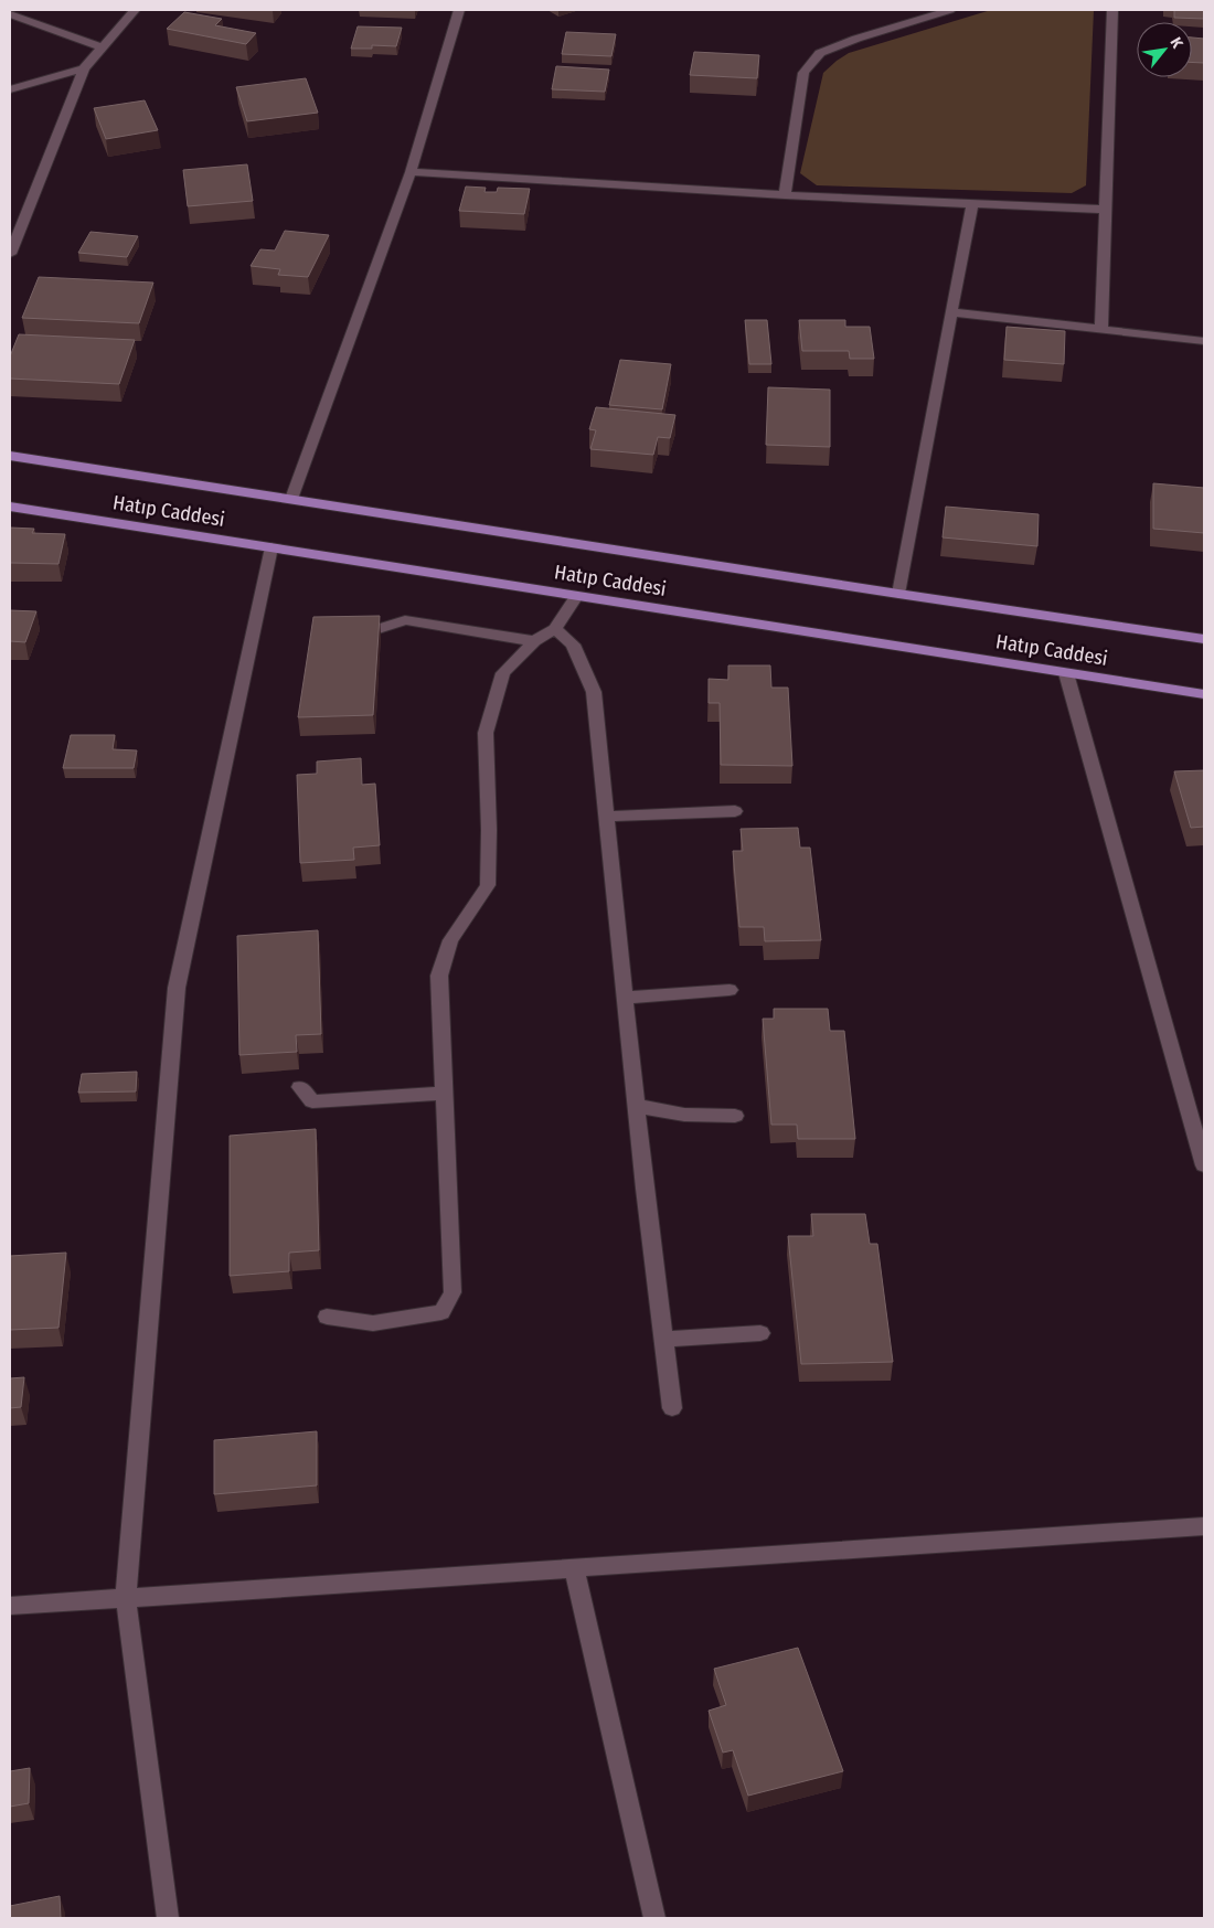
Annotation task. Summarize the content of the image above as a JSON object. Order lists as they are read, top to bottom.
{
  "streets": {
    "main road": ["Hatıp Caddesi"]
  },
  "north": "top right"
}
